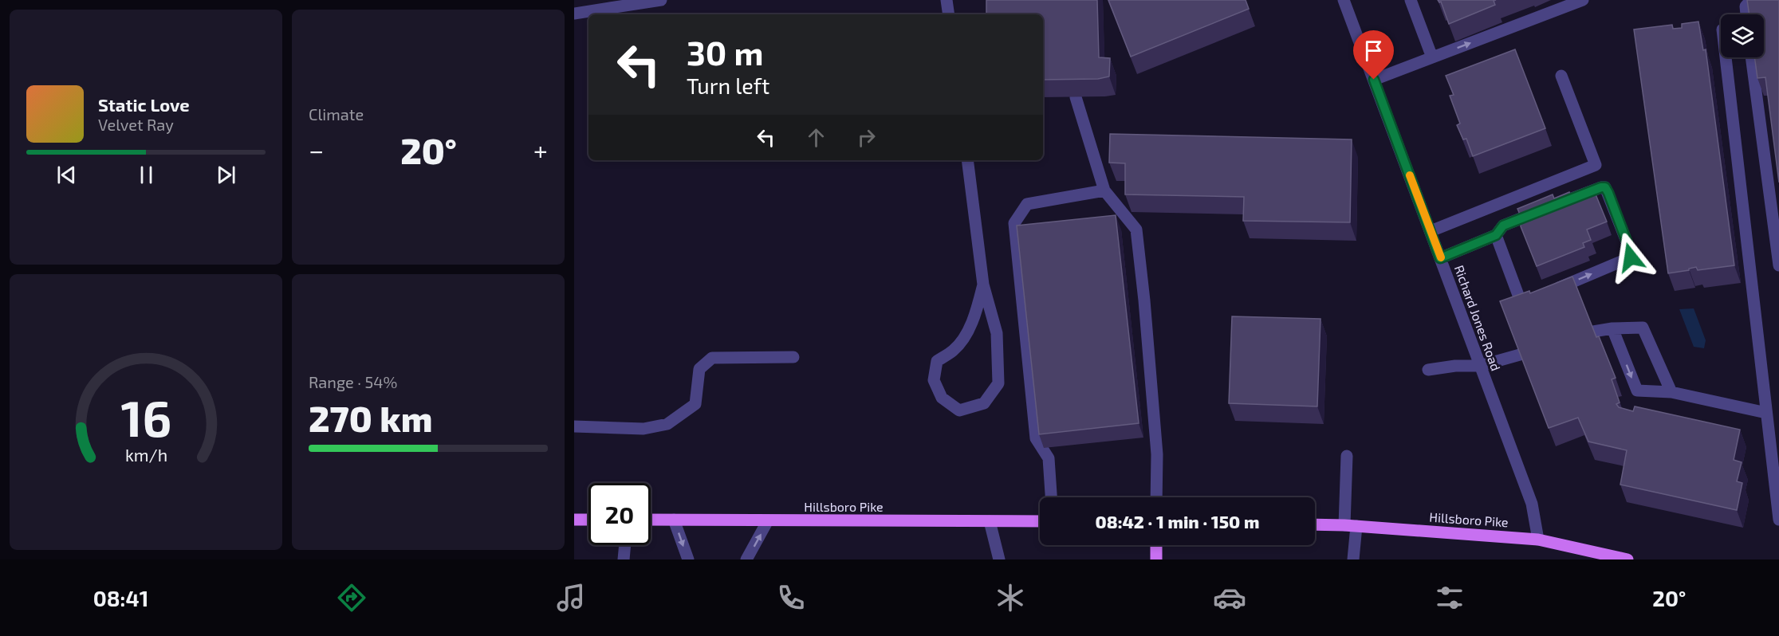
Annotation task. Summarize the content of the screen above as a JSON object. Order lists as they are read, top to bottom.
{
  "streets": {
    "main road": ["Hillsboro Pike"],
    "street": ["Richard Jones Road"]
  },
  "crossings": [
    ["Richard Jones Road", "Hillsboro Pike"]
  ],
  "page": {
    "tile": [
      "Climate",
      ["Range · 54%", "270 km"]
    ],
    "turn": ["30 m", "Turn left"],
    "song": ["Static Love", "Velvet Ray"],
    "heat": ["−", "20°", "+"],
    "limit": "20",
    "trip": "08:42 · 1 min · 150 m",
    "tabs": ["08:41", "20°"],
    "gauge": ["16", "km/h"]
  }
}
